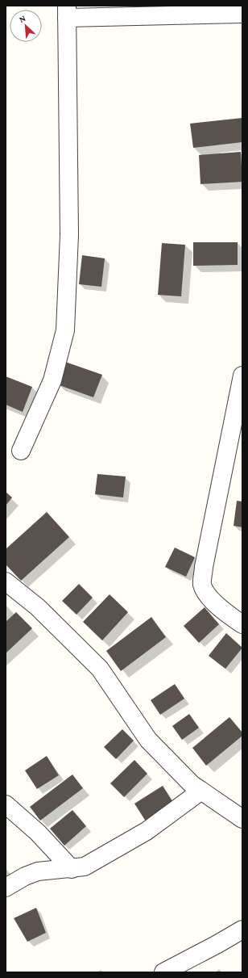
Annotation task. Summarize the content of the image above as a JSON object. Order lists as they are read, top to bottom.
{
  "north": "top left"
}
